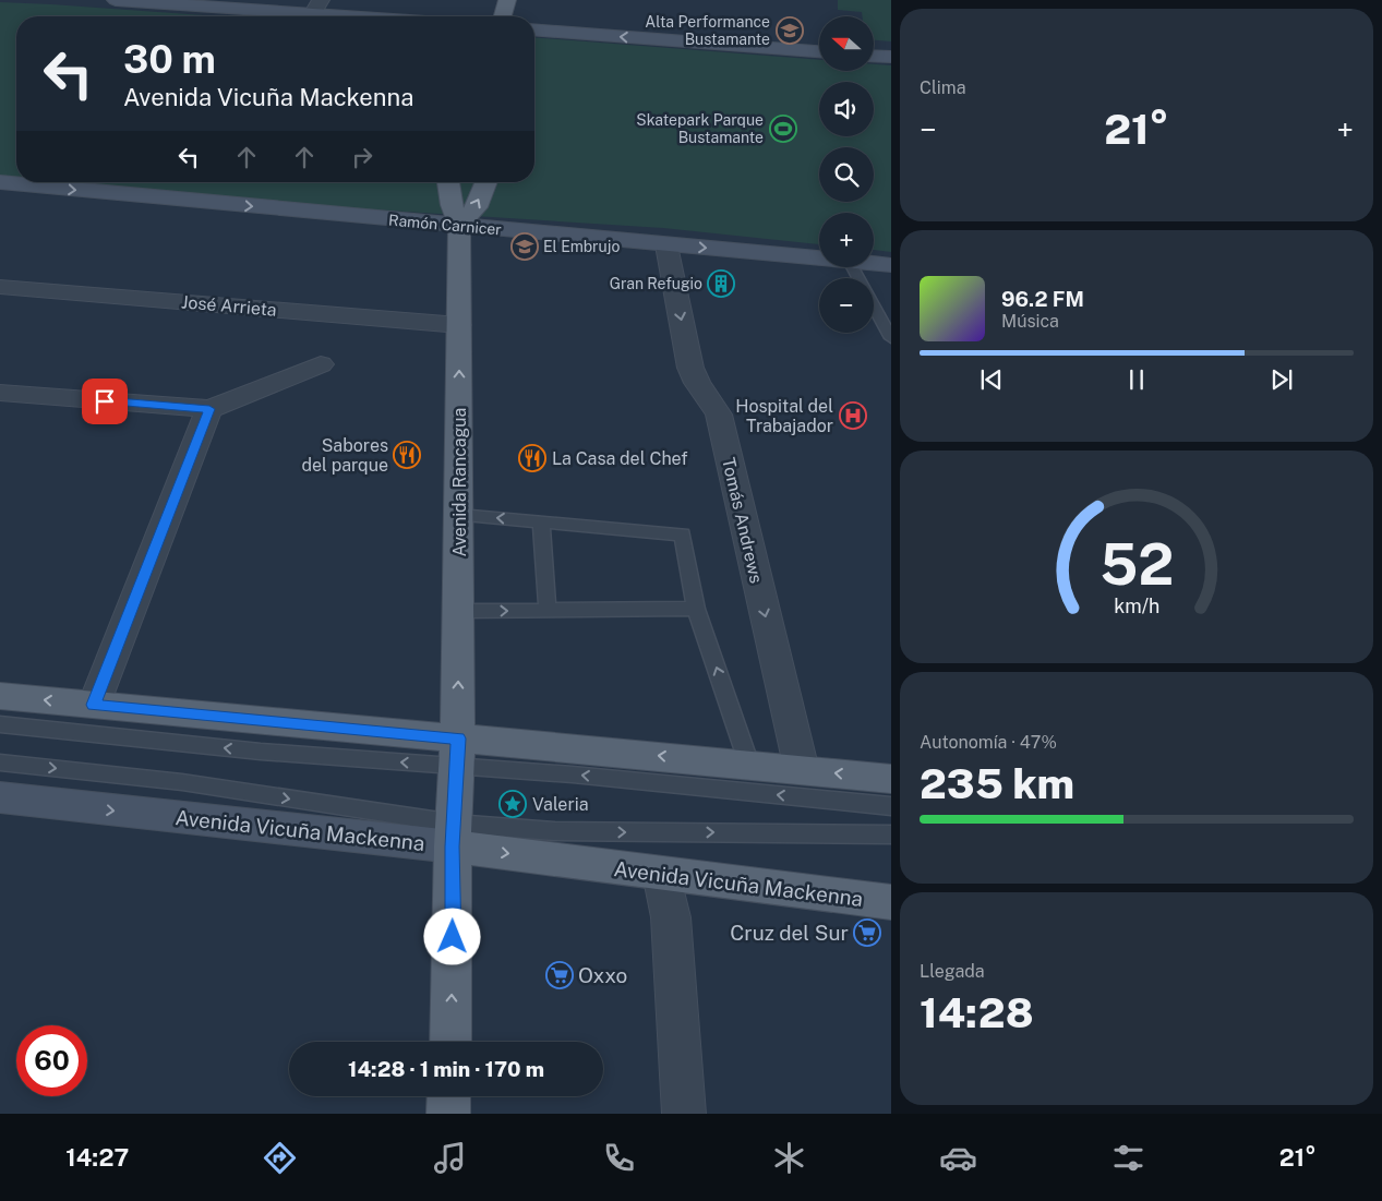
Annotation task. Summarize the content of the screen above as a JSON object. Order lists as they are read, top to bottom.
{
  "streets": {
    "main road": ["Ramón Carnicer", "Avenida Rancagua", "Avenida Vicuña Mackenna"],
    "street": ["José Arrieta", "Tomás Andrews"]
  },
  "crossings": [
    ["Ramón Carnicer", "Avenida Rancagua"],
    ["Ramón Carnicer", "Tomás Andrews"],
    ["José Arrieta", "Avenida Rancagua"],
    ["Avenida Rancagua", "Avenida Vicuña Mackenna"]
  ],
  "one_way": ["Avenida Rancagua", "Tomás Andrews"],
  "places": {
    "school or university": ["Alta Performance Bustamante", "El Embrujo"],
    "sports": ["Skatepark Parque Bustamante"],
    "building": ["Gran Refugio"],
    "hospital": ["Hospital del Trabajador"],
    "restaurant": ["Sabores del parque", "La Casa del Chef"],
    "place": ["Valeria"],
    "supermarket": ["Cruz del Sur", "Oxxo"]
  },
  "north": "left",
  "page": {
    "tile": [
      "Clima",
      ["Autonomía · 47%", "235 km"],
      ["Llegada", "14:28"]
    ],
    "map_buttons": ["+", "−"],
    "turn": ["30 m", "Avenida Vicuña Mackenna"],
    "heat": ["−", "21°", "+"],
    "song": ["96.2 FM", "Música"],
    "limit": "60",
    "trip": "14:28 · 1 min · 170 m",
    "tabs": ["14:27", "21°"],
    "gauge": ["52", "km/h"]
  }
}
